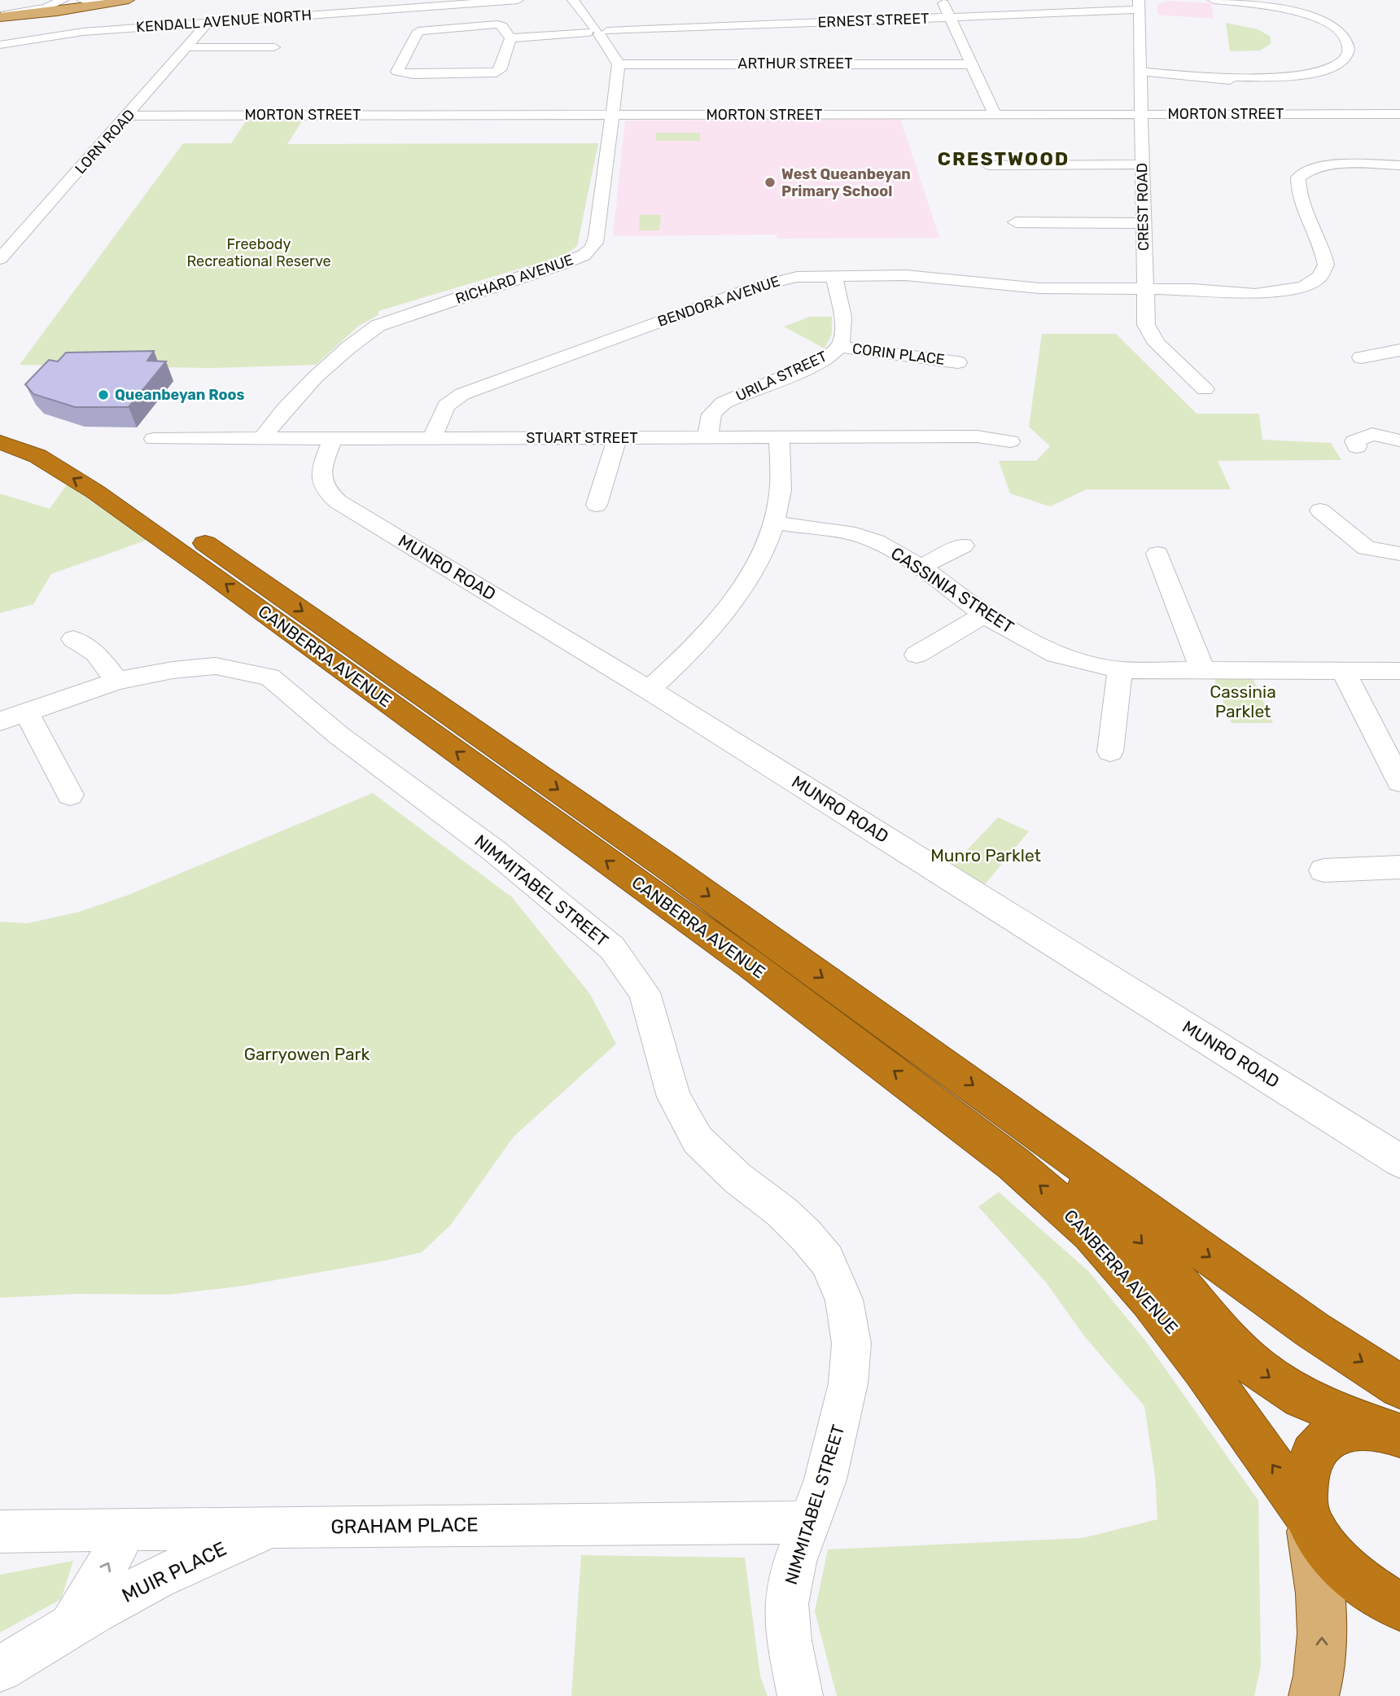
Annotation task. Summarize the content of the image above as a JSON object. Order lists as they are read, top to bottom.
{
  "streets": {
    "highway": ["CANBERRA AVENUE"],
    "street": [
      "ERNEST STREET",
      "KENDALL AVENUE NORTH",
      "ARTHUR STREET",
      "MORTON STREET",
      "LORN ROAD",
      "CREST ROAD",
      "RICHARD AVENUE",
      "BENDORA AVENUE",
      "CORIN PLACE",
      "URILA STREET",
      "STUART STREET",
      "MUNRO ROAD",
      "CASSINIA STREET",
      "NIMMITABEL STREET",
      "GRAHAM PLACE",
      "MUIR PLACE"
    ]
  },
  "crossings": [
    ["ERNEST STREET", "CREST ROAD"],
    ["KENDALL AVENUE NORTH", "LORN ROAD"],
    ["ARTHUR STREET", "RICHARD AVENUE"],
    ["MORTON STREET", "LORN ROAD"],
    ["MORTON STREET", "CREST ROAD"],
    ["MORTON STREET", "RICHARD AVENUE"],
    ["CREST ROAD", "BENDORA AVENUE"],
    ["RICHARD AVENUE", "STUART STREET"],
    ["BENDORA AVENUE", "URILA STREET"],
    ["BENDORA AVENUE", "STUART STREET"],
    ["CORIN PLACE", "URILA STREET"],
    ["URILA STREET", "STUART STREET"],
    ["STUART STREET", "MUNRO ROAD"],
    ["NIMMITABEL STREET", "GRAHAM PLACE"],
    ["GRAHAM PLACE", "MUIR PLACE"]
  ],
  "districts": ["CRESTWOOD"],
  "parks": [
    "Freebody Recreational Reserve",
    "Cassinia Parklet",
    "Munro Parklet",
    "Garryowen Park"
  ],
  "places": ["West Queanbeyan Primary School", "Queanbeyan Roos"]
}
